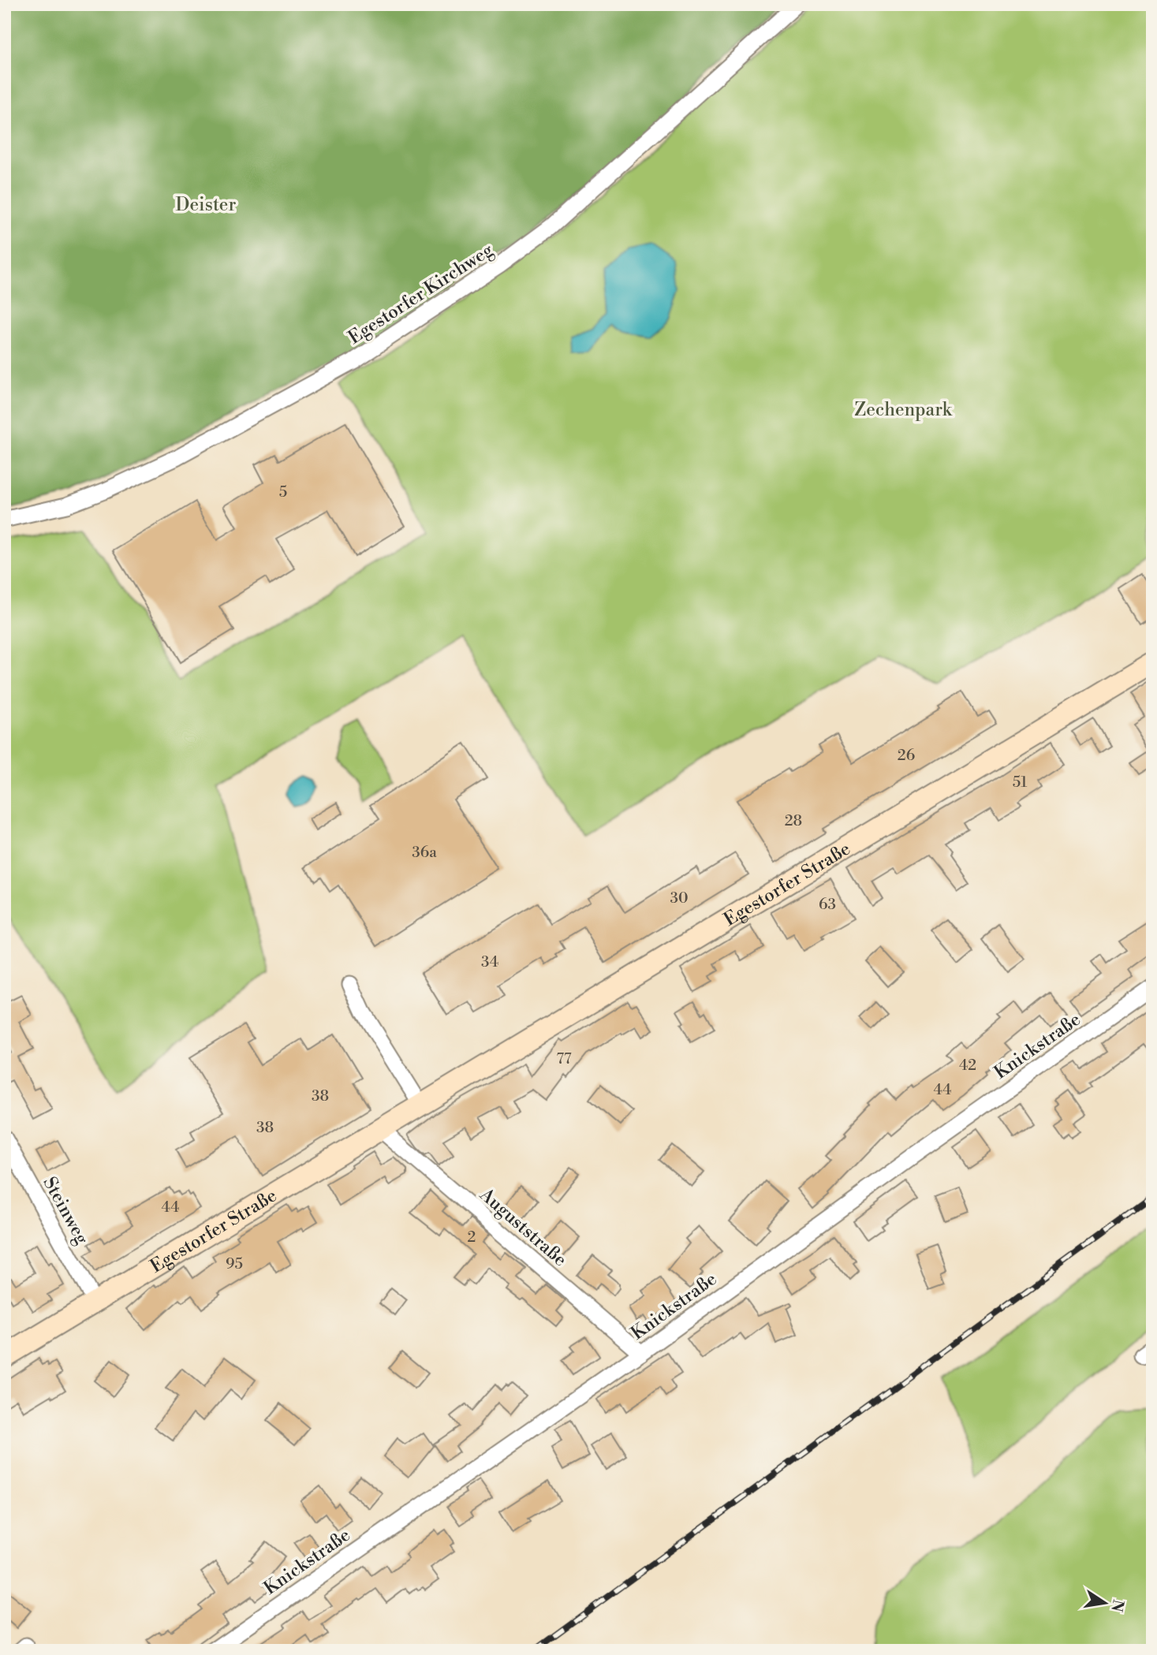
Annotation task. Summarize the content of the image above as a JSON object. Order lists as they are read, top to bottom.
{
  "streets": {
    "main road": ["Egestorfer Straße"],
    "street": [
      "Egestorfer Kirchweg",
      "Knickstraße",
      "Steinweg",
      "Auguststraße"
    ]
  },
  "crossings": [
    ["Egestorfer Straße", "Steinweg"],
    ["Egestorfer Straße", "Auguststraße"],
    ["Knickstraße", "Auguststraße"]
  ],
  "parks": ["Deister", "Zechenpark"],
  "house_numbers": [
    "5",
    "26",
    "51",
    "28",
    "36a",
    "30",
    "63",
    "34",
    "77",
    "42",
    "44",
    "38",
    "38",
    "44",
    "2",
    "95"
  ],
  "north": "right"
}
